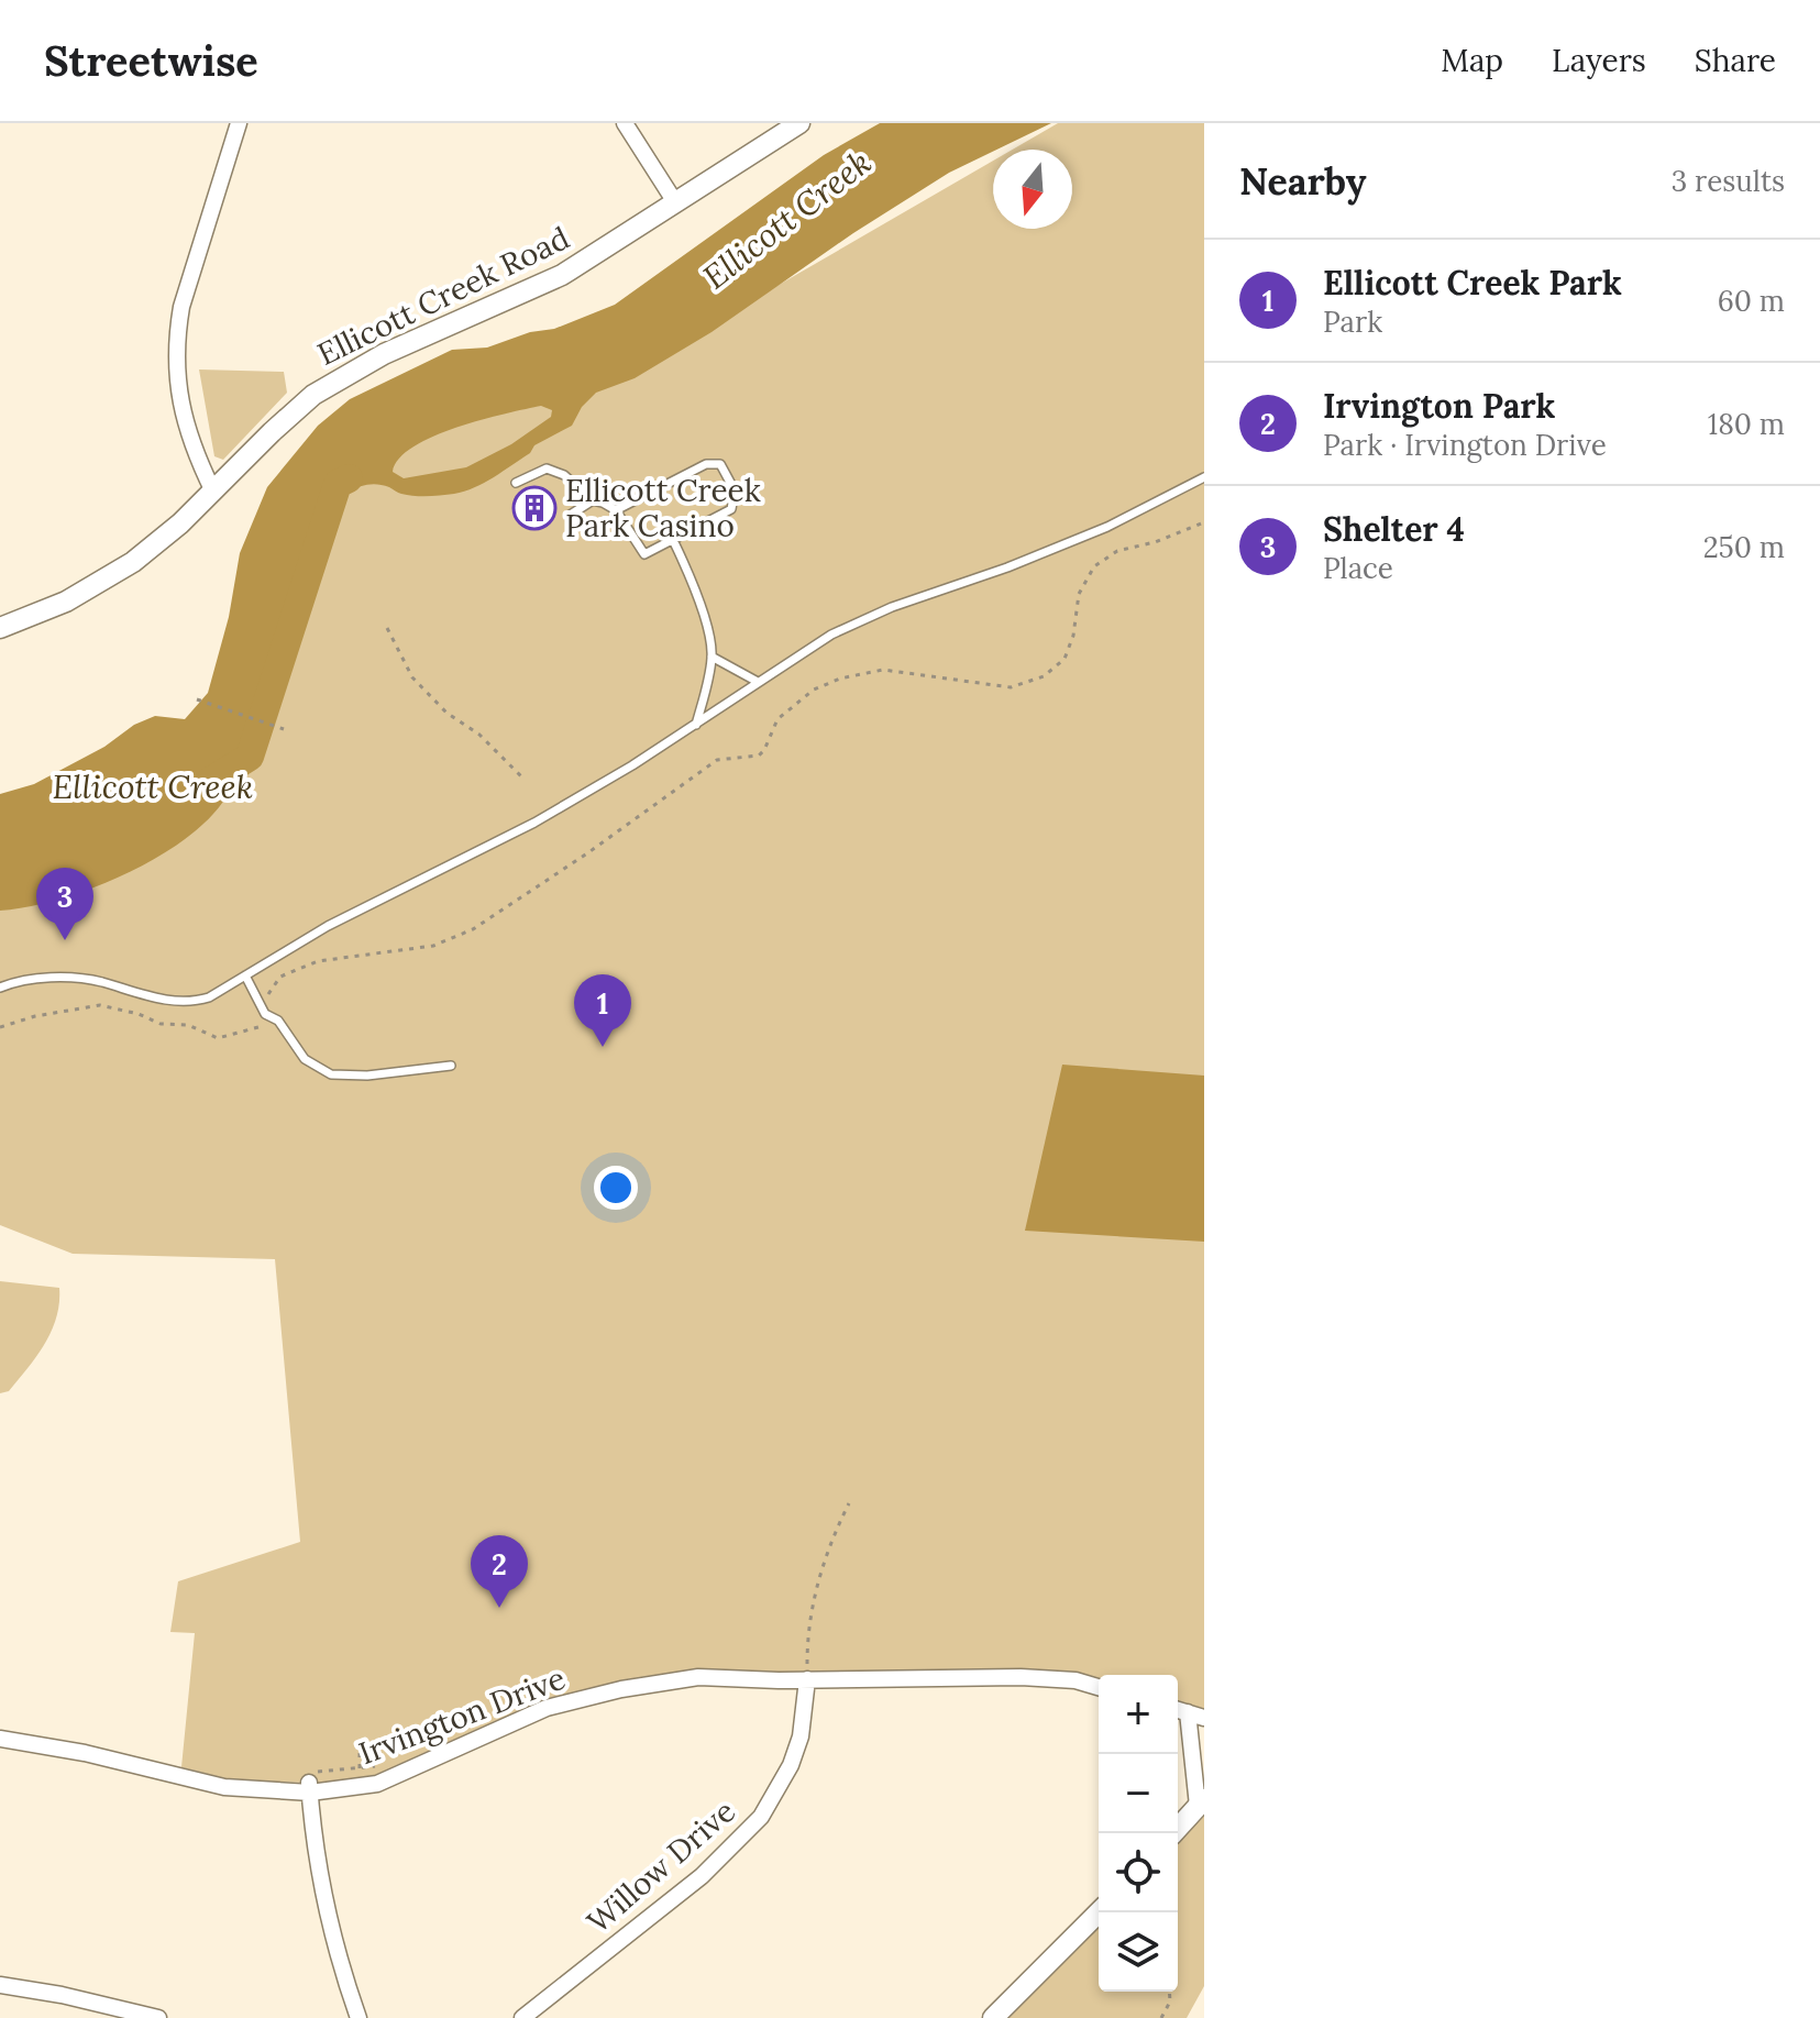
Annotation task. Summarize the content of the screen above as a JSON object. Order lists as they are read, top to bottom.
{
  "streets": {
    "street": ["Ellicott Creek Road", "Irvington Drive", "Willow Drive"]
  },
  "crossings": [
    ["Irvington Drive", "Willow Drive"]
  ],
  "water": ["Ellicott Creek"],
  "places": {
    "building": ["Ellicott Creek Park Casino"]
  },
  "north": "bottom",
  "page": {
    "header": "Streetwise",
    "nav": ["Map", "Layers", "Share"],
    "heading": ["Nearby", "3 results"],
    "list": [
      {
        "mark": "1",
        "name": "Ellicott Creek Park",
        "note": "Park",
        "value": "60 m"
      },
      {
        "mark": "2",
        "name": "Irvington Park",
        "note": "Park · Irvington Drive",
        "value": "180 m"
      },
      {
        "mark": "3",
        "name": "Shelter 4",
        "note": "Place",
        "value": "250 m"
      }
    ],
    "pins": ["3", "1", "2"],
    "map_buttons": ["+", "−"]
  }
}
